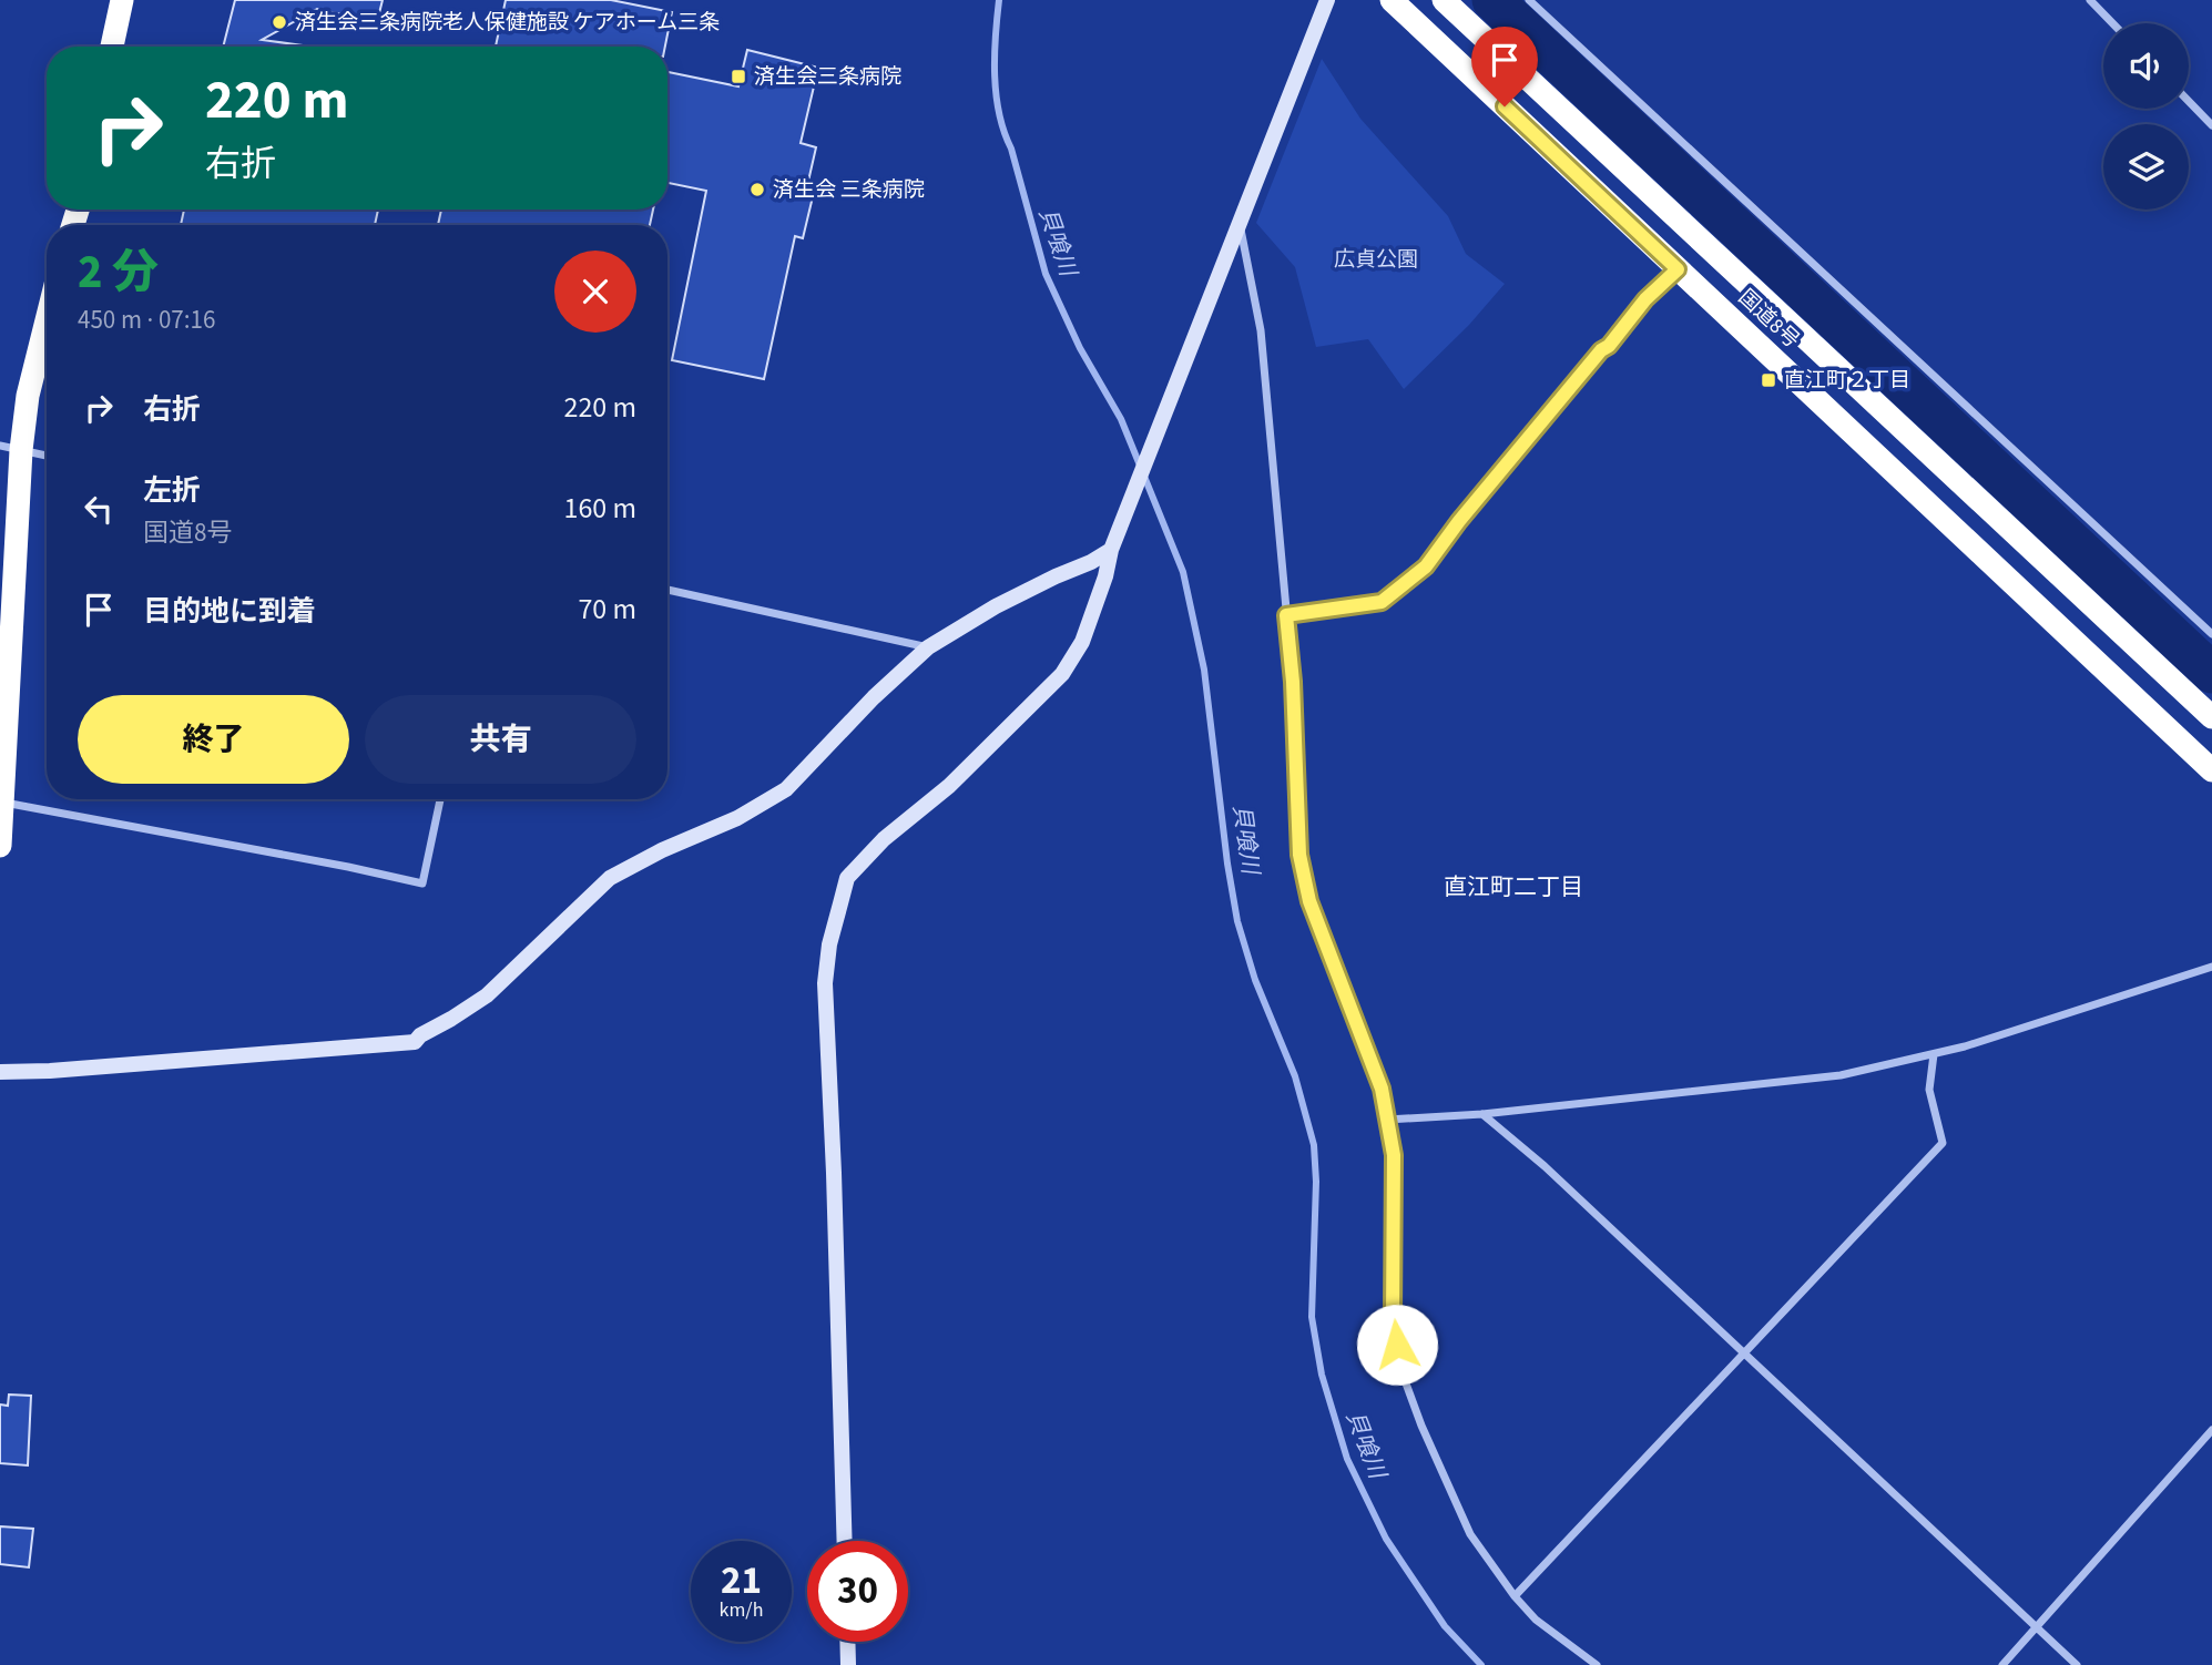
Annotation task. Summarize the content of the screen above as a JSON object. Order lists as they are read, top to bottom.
{
  "streets": {
    "highway": ["国道8号"]
  },
  "districts": ["直江町二丁目"],
  "water": ["貝喰川"],
  "parks": ["広貞公園"],
  "places": {
    "other": ["済生会三条病院老人保健施設 ケアホーム三条", "済生会 三条病院"],
    "transit": ["済生会三条病院", "直江町２丁目"]
  },
  "page": {
    "turn": ["220 m", "右折"],
    "heading": ["2 分", "450 m · 07:16"],
    "list": [
      {
        "name": "右折",
        "value": "220 m"
      },
      {
        "name": "左折",
        "note": "国道8号",
        "value": "160 m"
      },
      {
        "name": "目的地に到着",
        "value": "70 m"
      }
    ],
    "buttons": ["終了", "共有"],
    "speed": "21 km/h",
    "limit": "30"
  }
}
